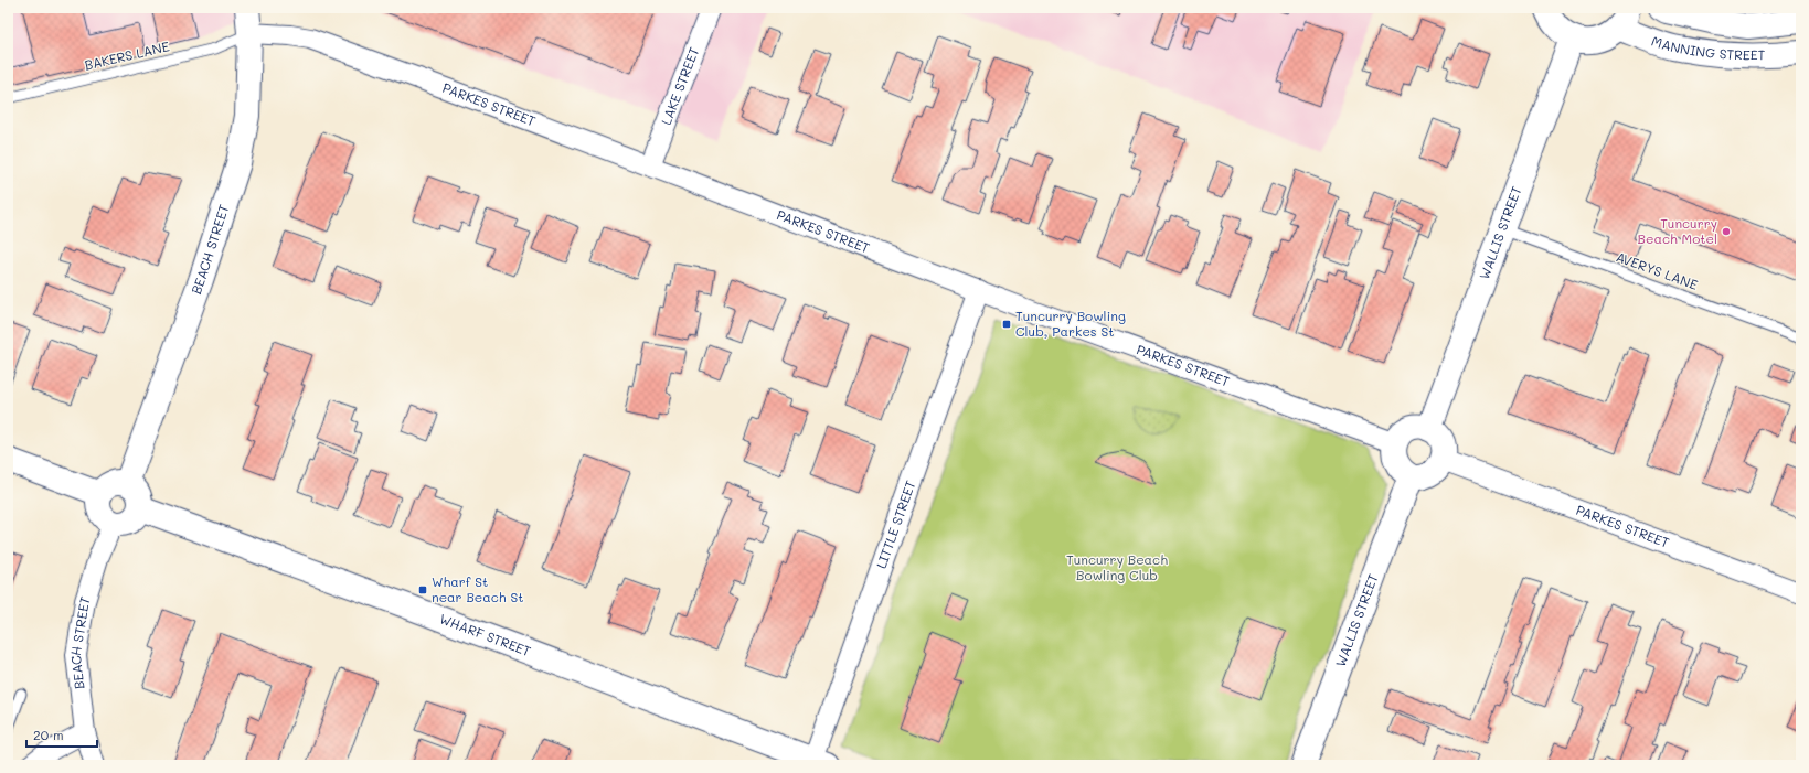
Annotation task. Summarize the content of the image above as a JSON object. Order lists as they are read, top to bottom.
{
  "streets": {
    "street": [
      "MANNING STREET",
      "LAKE STREET",
      "PARKES STREET",
      "WALLIS STREET",
      "BEACH STREET",
      "LITTLE STREET",
      "WHARF STREET"
    ],
    "lane": ["BAKERS LANE", "AVERYS LANE"]
  },
  "crossings": [
    ["BAKERS LANE", "PARKES STREET"],
    ["BAKERS LANE", "BEACH STREET"],
    ["LAKE STREET", "PARKES STREET"],
    ["PARKES STREET", "WALLIS STREET"],
    ["PARKES STREET", "BEACH STREET"],
    ["PARKES STREET", "LITTLE STREET"],
    ["WALLIS STREET", "AVERYS LANE"],
    ["BEACH STREET", "WHARF STREET"],
    ["LITTLE STREET", "WHARF STREET"]
  ],
  "parks": ["Tuncurry Beach Bowling Club"],
  "places": {
    "other": ["Tuncurry Beach Motel"],
    "transit": ["Tuncurry Bowling Club, Parkes St", "Wharf St near Beach St"]
  },
  "scale_bar": "20 m"
}
